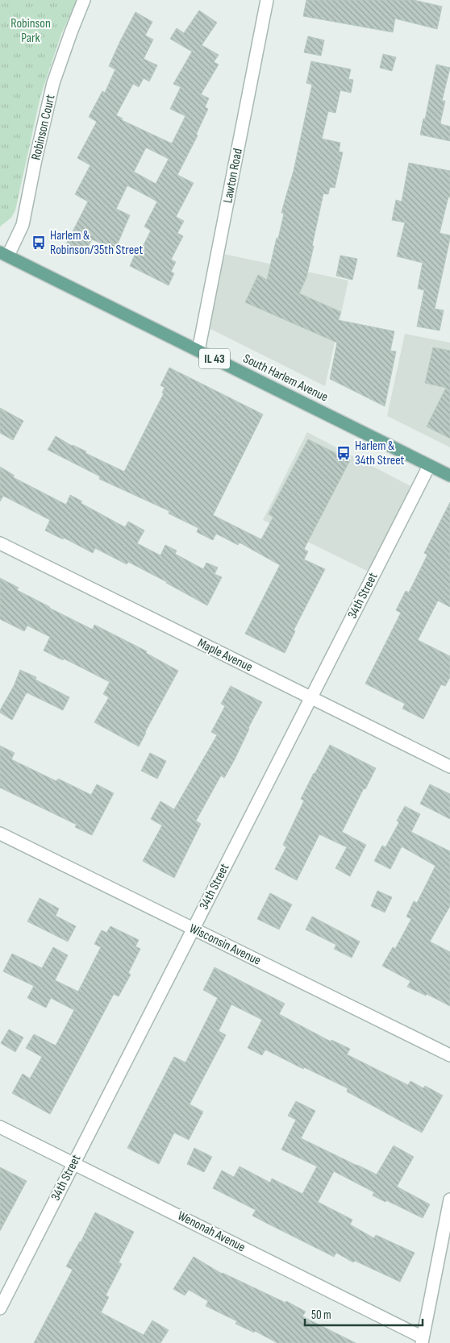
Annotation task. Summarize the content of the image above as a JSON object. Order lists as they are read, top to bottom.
{
  "streets": {
    "main road": ["IL 43", "South Harlem Avenue"],
    "street": [
      "Robinson Court",
      "Lawton Road",
      "34th Street",
      "Maple Avenue",
      "Wisconsin Avenue",
      "Wenonah Avenue"
    ]
  },
  "crossings": [
    ["Robinson Court", "South Harlem Avenue"],
    ["Lawton Road", "South Harlem Avenue"],
    ["South Harlem Avenue", "34th Street"],
    ["34th Street", "Maple Avenue"],
    ["34th Street", "Wisconsin Avenue"],
    ["34th Street", "Wenonah Avenue"]
  ],
  "parks": ["Robinson Park"],
  "places": {
    "bus stop": ["Harlem & Robinson/35th Street", "Harlem & 34th Street"]
  },
  "scale_bar": "50 m"
}
